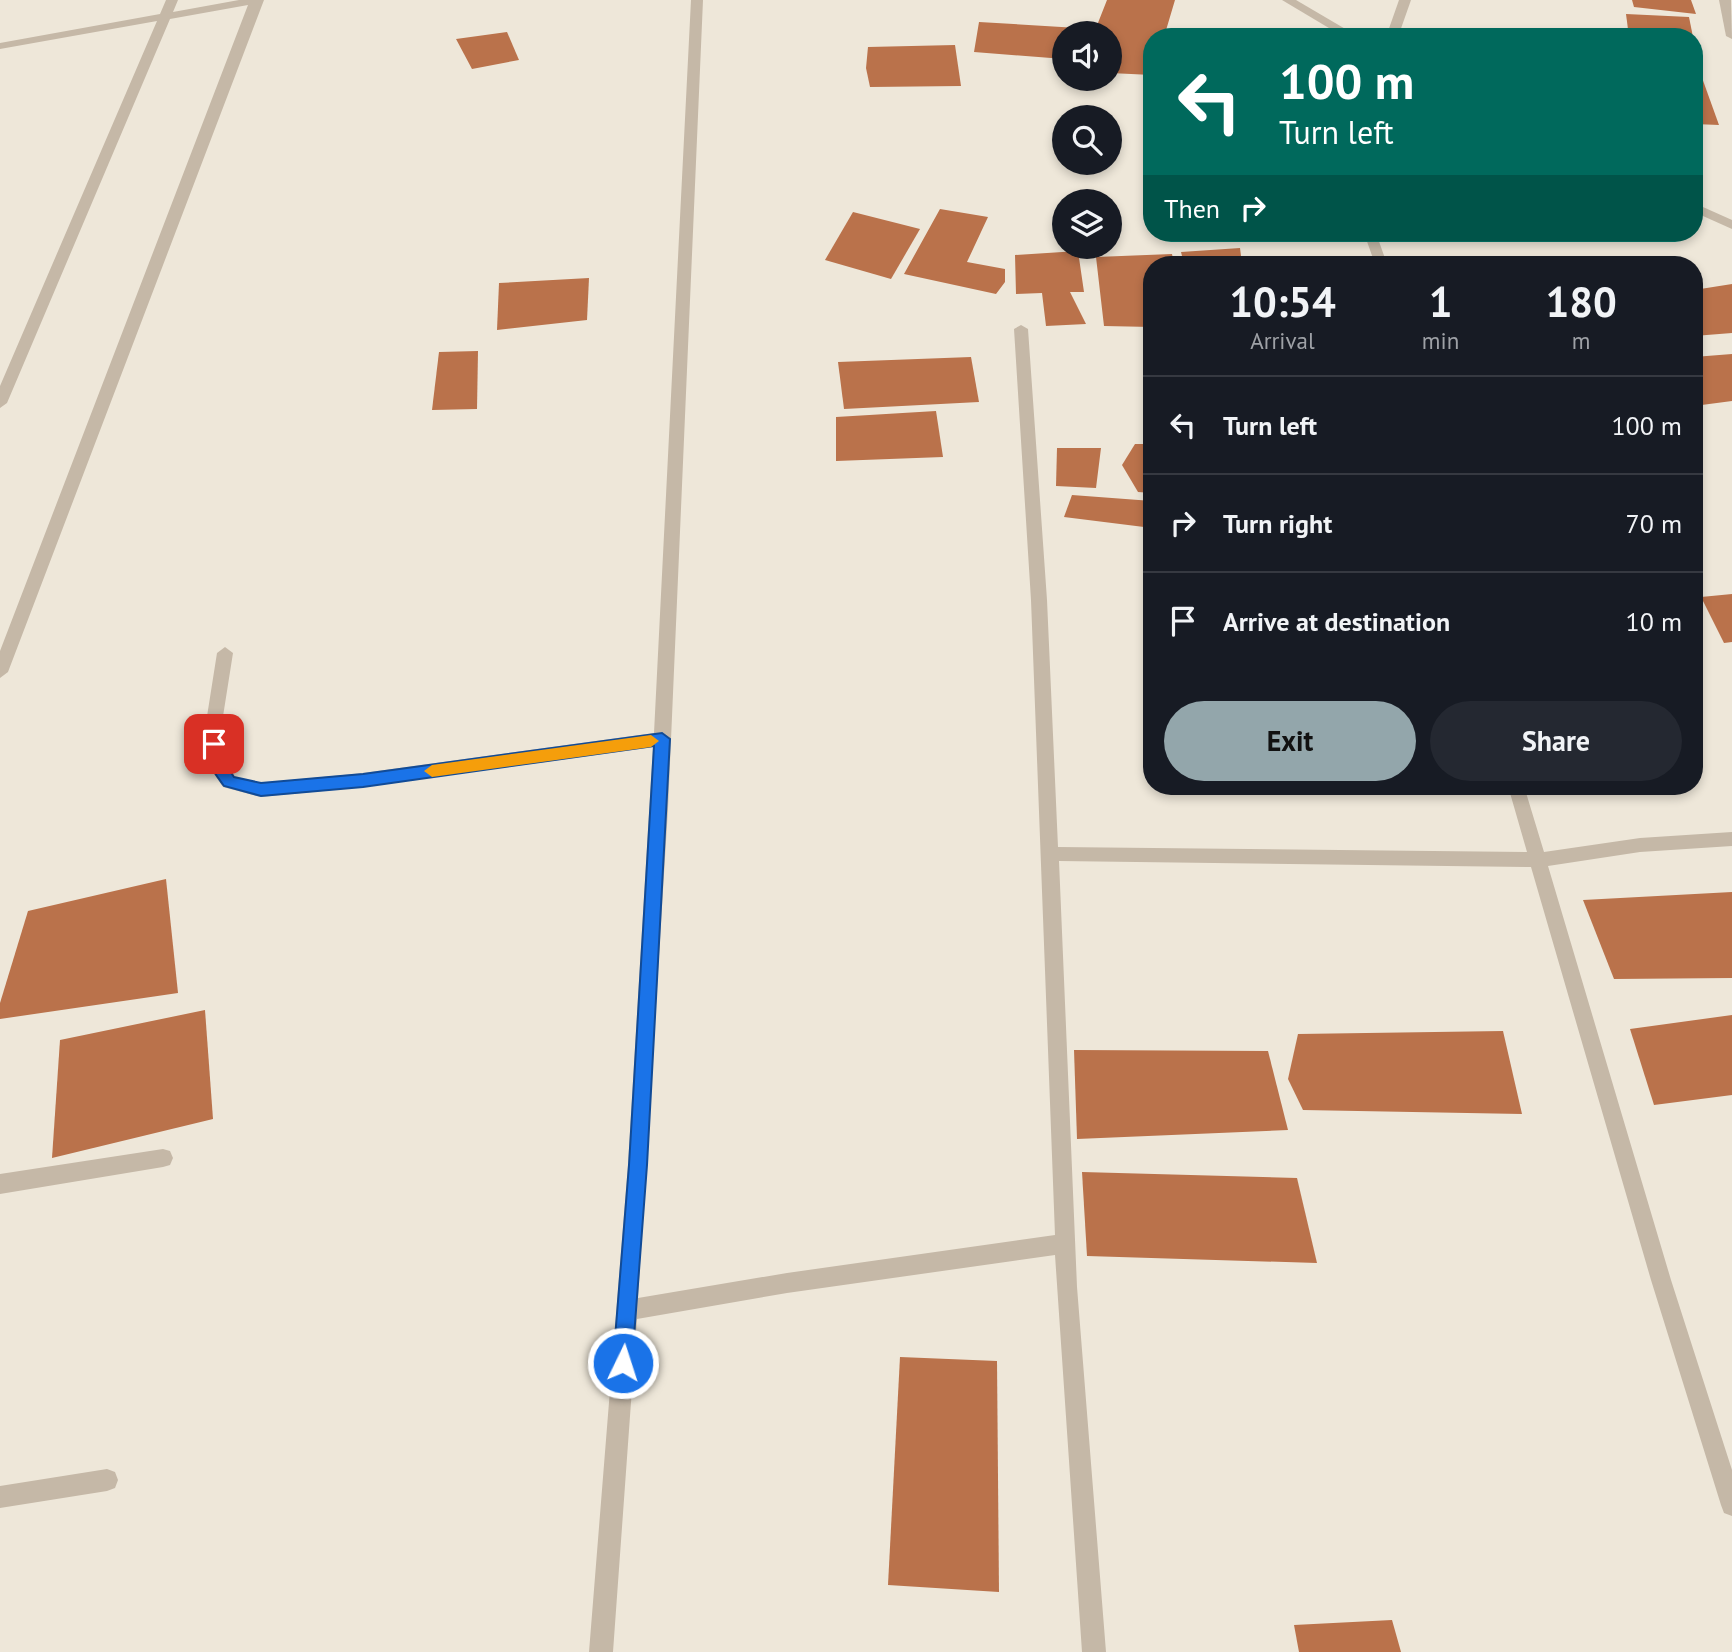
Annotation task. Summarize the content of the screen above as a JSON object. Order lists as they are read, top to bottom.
{
  "page": {
    "turn": ["100 m", "Turn left"],
    "then": "Then",
    "eta": [
      "10:54",
      "Arrival",
      "1",
      "min",
      "180",
      "m"
    ],
    "list": [
      {
        "name": "Turn left",
        "value": "100 m"
      },
      {
        "name": "Turn right",
        "value": "70 m"
      },
      {
        "name": "Arrive at destination",
        "value": "10 m"
      }
    ],
    "buttons": ["Exit", "Share"]
  }
}
